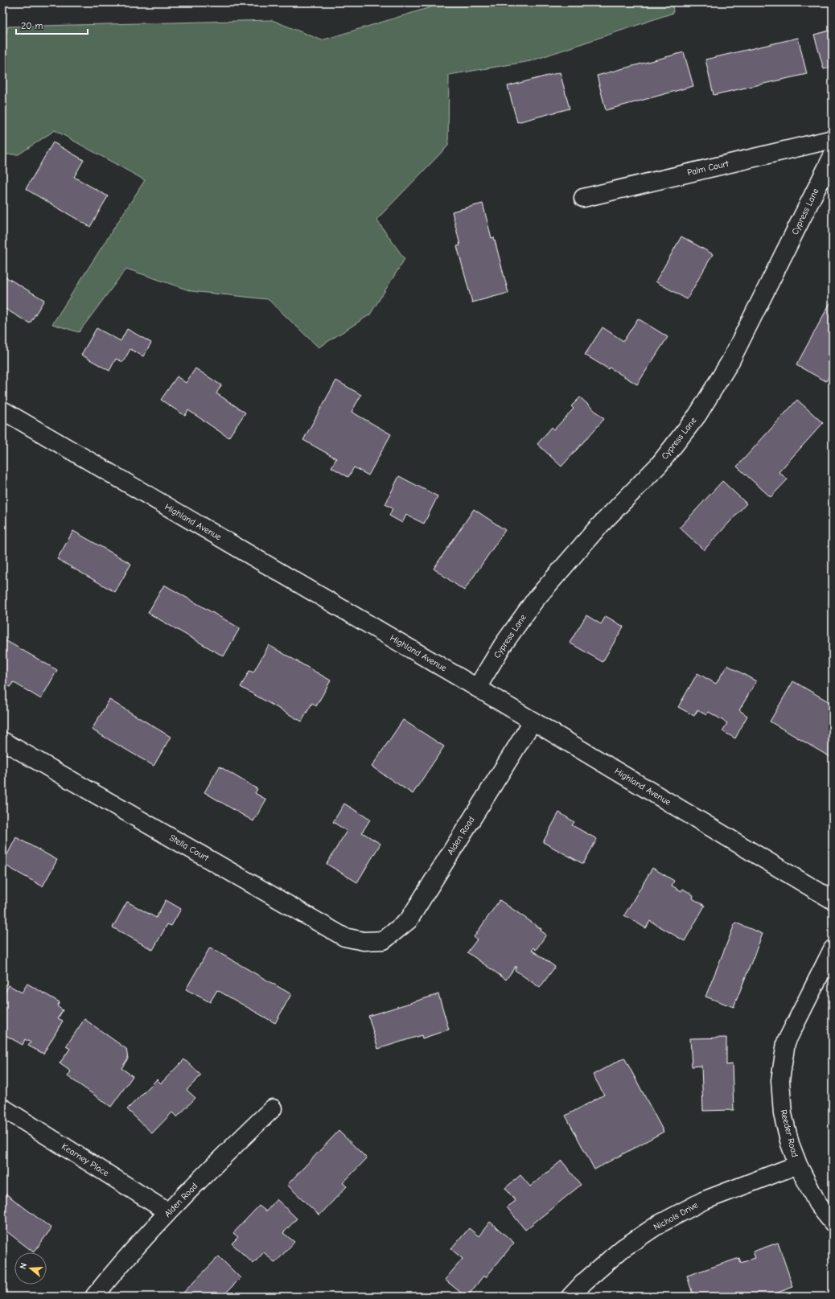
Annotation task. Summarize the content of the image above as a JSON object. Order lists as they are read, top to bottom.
{
  "streets": {
    "street": [
      "Palm Court",
      "Cypress Lane",
      "Highland Avenue",
      "Alden Road",
      "Stella Court",
      "Reeder Road",
      "Kearney Place",
      "Nichols Drive"
    ]
  },
  "crossings": [
    ["Cypress Lane", "Highland Avenue"],
    ["Highland Avenue", "Alden Road"],
    ["Alden Road", "Stella Court"],
    ["Alden Road", "Kearney Place"],
    ["Reeder Road", "Nichols Drive"]
  ],
  "scale_bar": "20 m",
  "north": "left"
}
